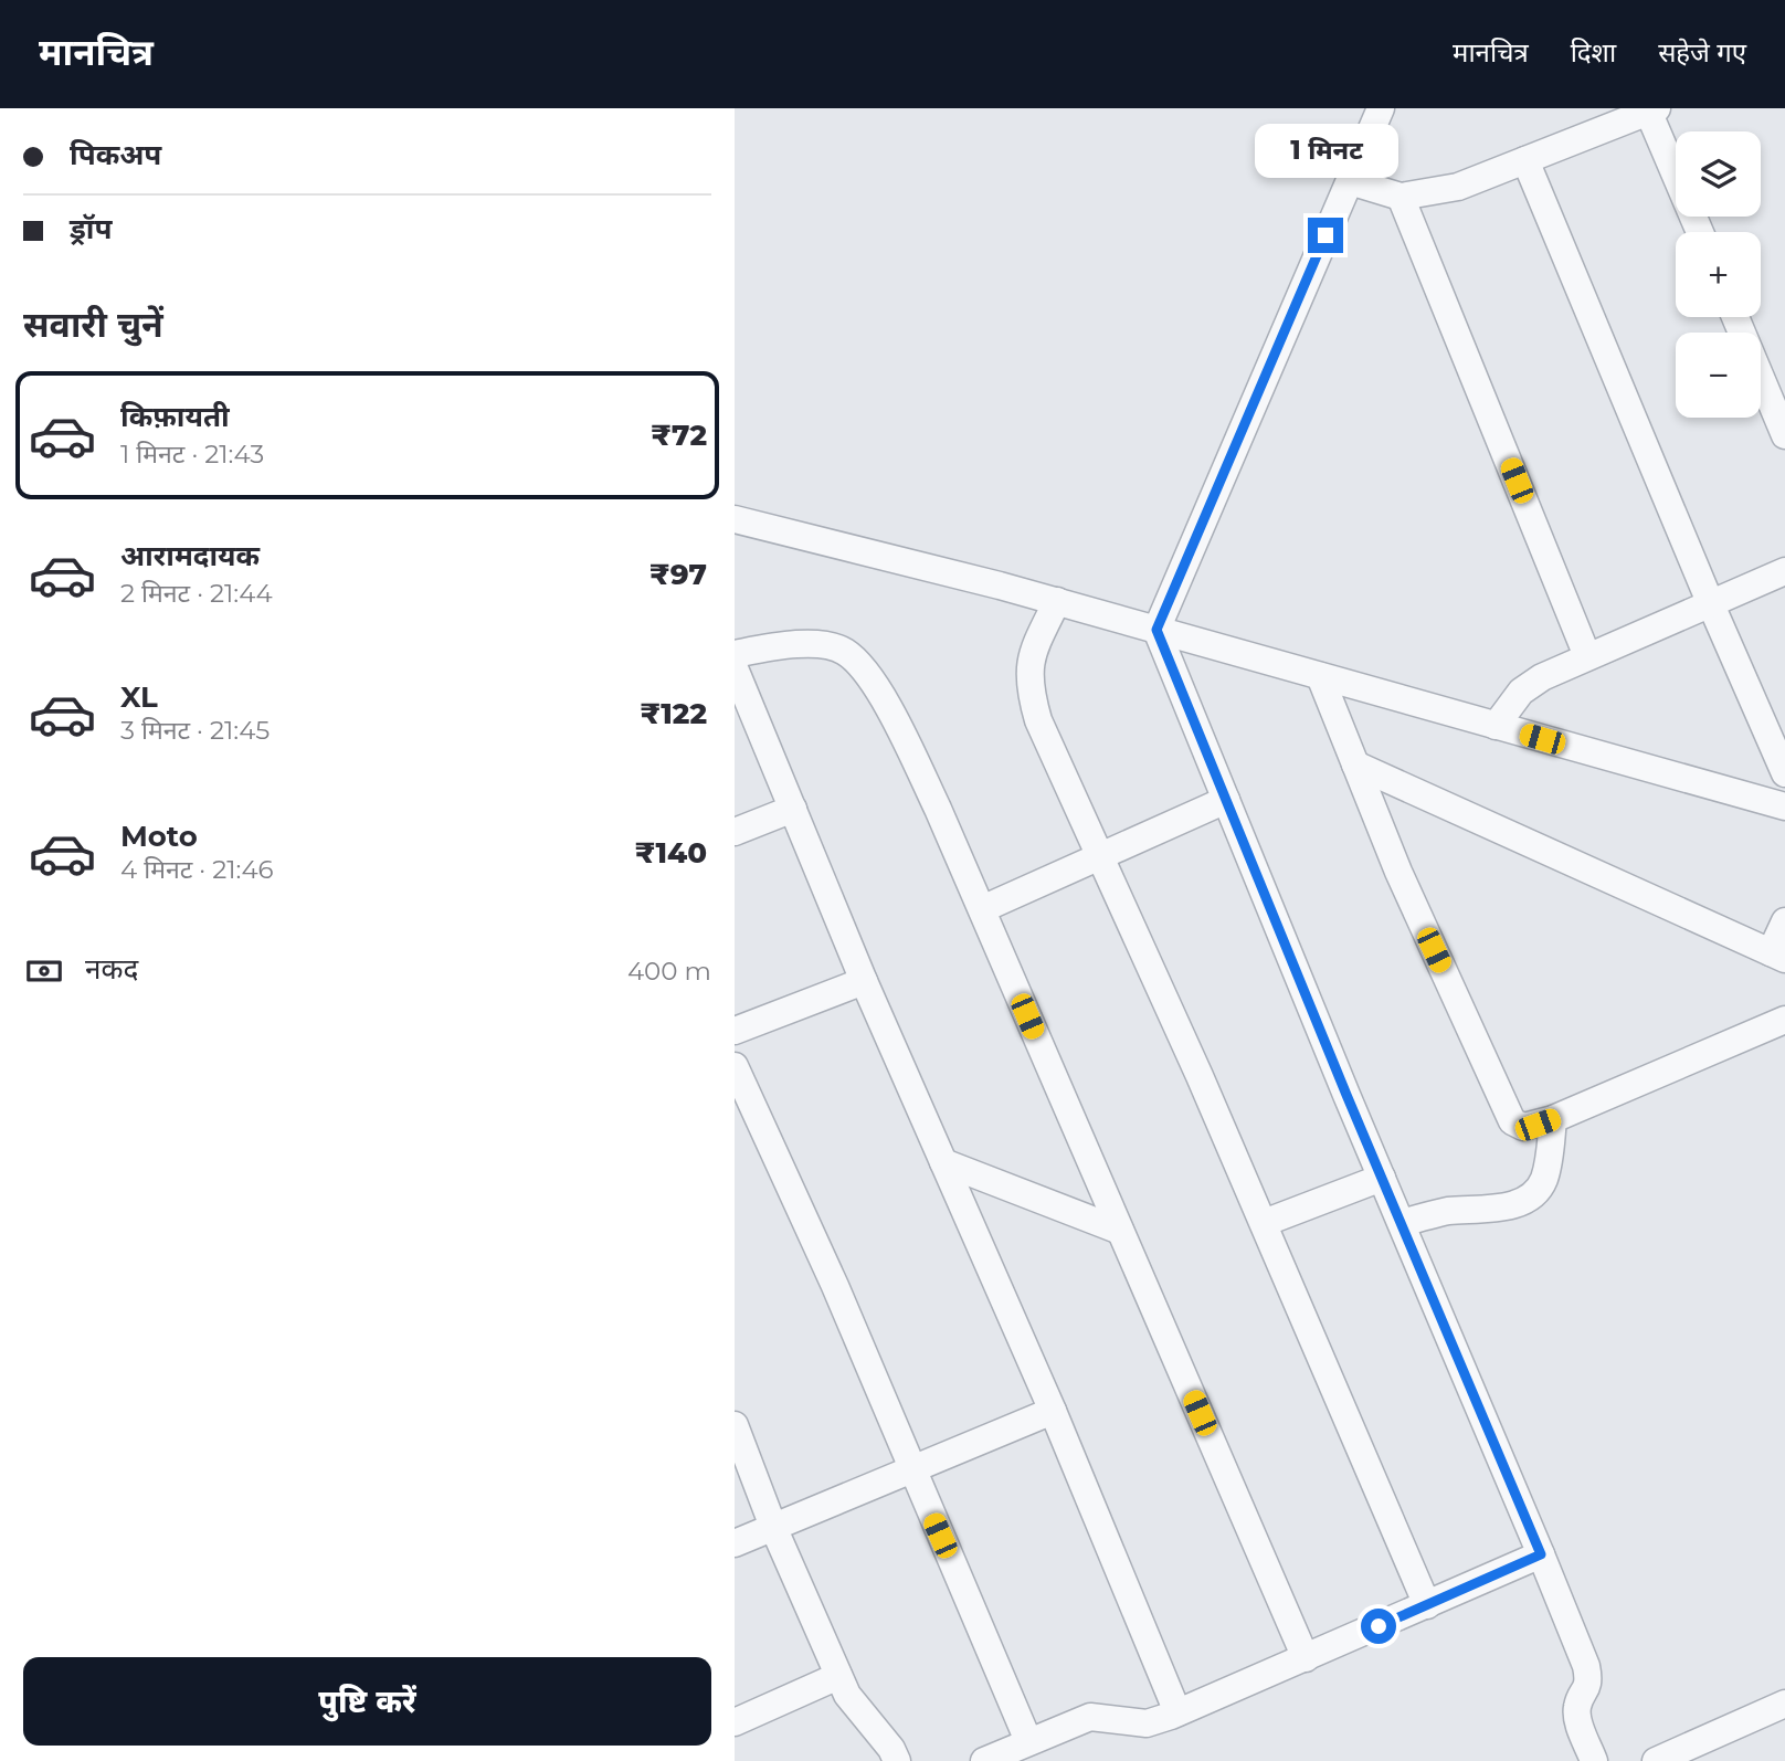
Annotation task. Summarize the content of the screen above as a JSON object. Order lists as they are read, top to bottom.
{
  "page": {
    "header": "मानचित्र",
    "nav": ["मानचित्र", "दिशा", "सहेजे गए"],
    "banner": ["पिकअप", "ड्रॉप"],
    "bubble": "1 मिनट",
    "map_buttons": ["+", "−"],
    "heading": "सवारी चुनें",
    "list": [
      {
        "name": "किफ़ायती",
        "note": "1 मिनट · 21:43",
        "value": "₹72"
      },
      {
        "name": "आरामदायक",
        "note": "2 मिनट · 21:44",
        "value": "₹97"
      },
      {
        "name": "XL",
        "note": "3 मिनट · 21:45",
        "value": "₹122"
      },
      {
        "name": "Moto",
        "note": "4 मिनट · 21:46",
        "value": "₹140"
      }
    ],
    "pay": ["नकद", "400 m"],
    "buttons": "पुष्टि करें"
  }
}
